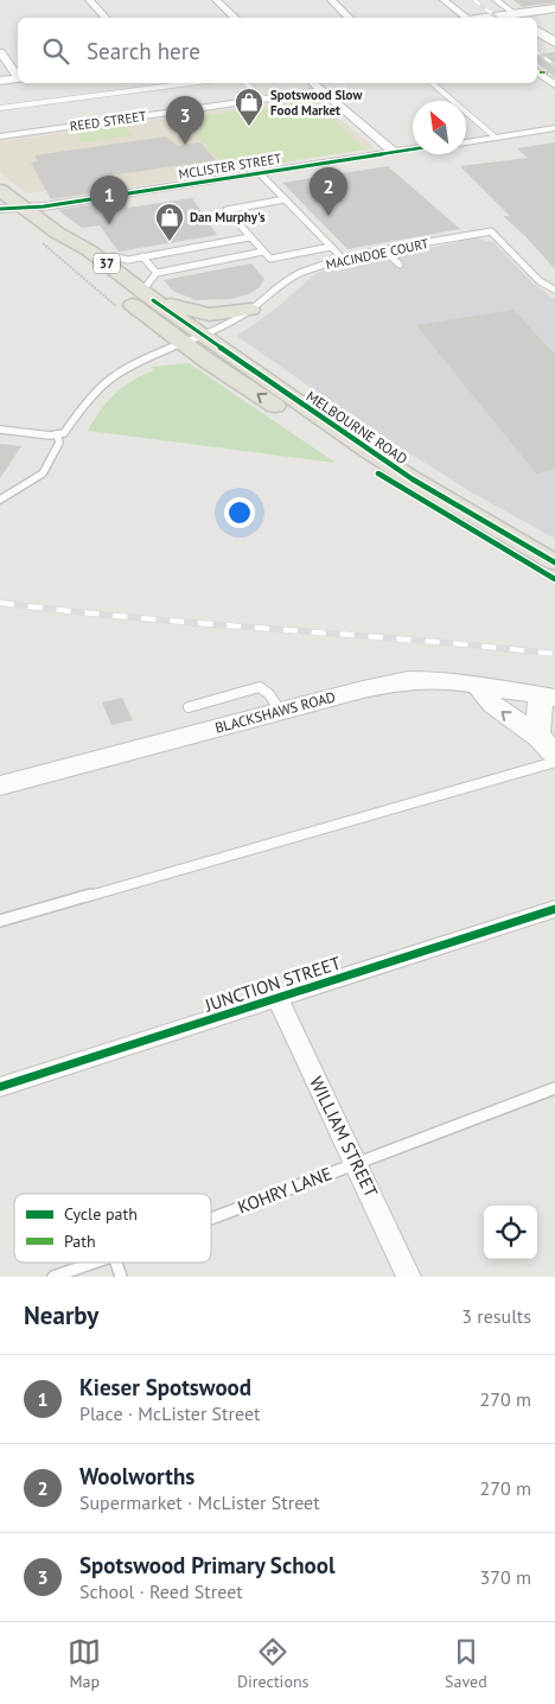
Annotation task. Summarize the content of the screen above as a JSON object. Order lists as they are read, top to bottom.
{
  "streets": {
    "main road": ["37", "MELBOURNE ROAD", "BLACKSHAWS ROAD"],
    "street": [
      "REED STREET",
      "MCLISTER STREET",
      "JUNCTION STREET",
      "WILLIAM STREET"
    ],
    "lane": ["MACINDOE COURT", "KOHRY LANE"]
  },
  "crossings": [
    ["MCLISTER STREET", "MELBOURNE ROAD"],
    ["MACINDOE COURT", "MELBOURNE ROAD"],
    ["JUNCTION STREET", "WILLIAM STREET"],
    ["WILLIAM STREET", "KOHRY LANE"]
  ],
  "places": {
    "shop": ["Spotswood Slow Food Market", "Dan Murphy's"]
  },
  "legend": ["Cycle path", "Path"],
  "north": "top left",
  "page": {
    "search": "Search here",
    "pins": ["3", "2", "1"],
    "heading": ["Nearby", "3 results"],
    "list": [
      {
        "mark": "1",
        "name": "Kieser Spotswood",
        "note": "Place · McLister Street",
        "value": "270 m"
      },
      {
        "mark": "2",
        "name": "Woolworths",
        "note": "Supermarket · McLister Street",
        "value": "270 m"
      },
      {
        "mark": "3",
        "name": "Spotswood Primary School",
        "note": "School · Reed Street",
        "value": "370 m"
      }
    ],
    "nav": ["Map", "Directions", "Saved"]
  }
}
